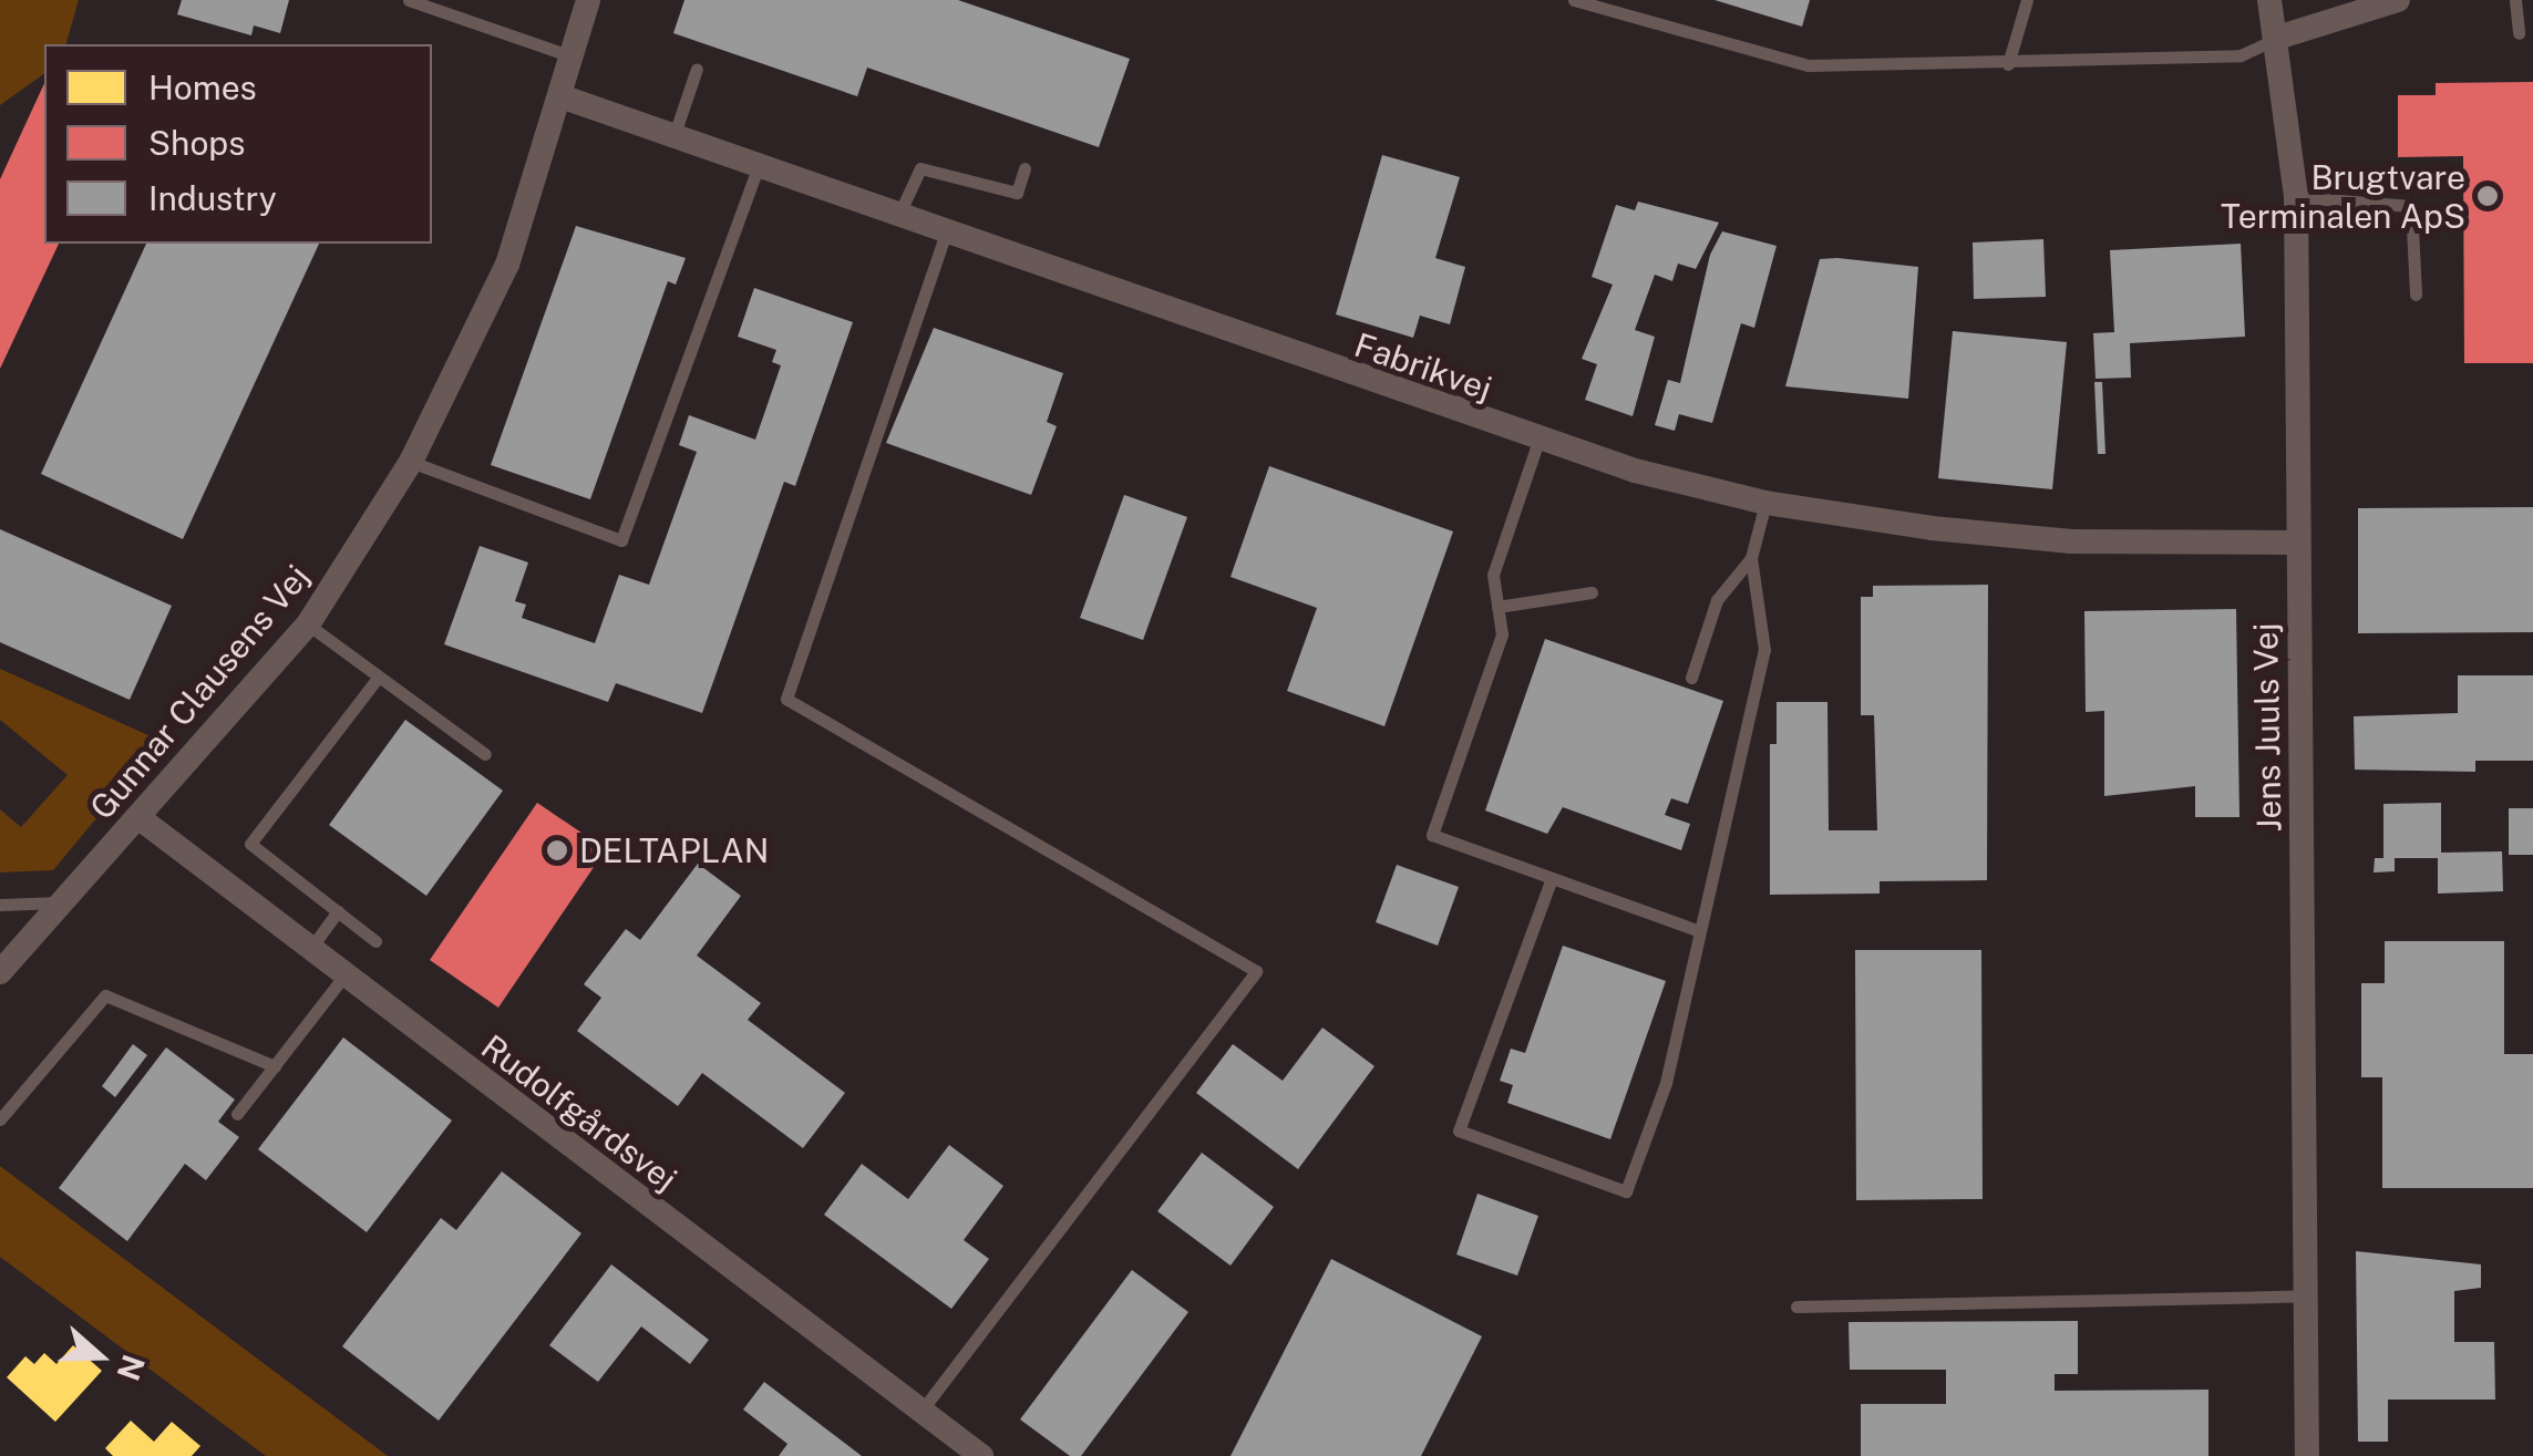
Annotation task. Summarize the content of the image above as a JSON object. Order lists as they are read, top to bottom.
{
  "streets": {
    "street": [
      "Fabrikvej",
      "Gunnar Clausens Vej",
      "Jens Juuls Vej",
      "Rudolfgårdsvej"
    ]
  },
  "crossings": [
    ["Fabrikvej", "Gunnar Clausens Vej"],
    ["Fabrikvej", "Jens Juuls Vej"],
    ["Gunnar Clausens Vej", "Rudolfgårdsvej"]
  ],
  "places": ["Brugtvare Terminalen ApS", "DELTAPLAN"],
  "legend": ["Homes", "Shops", "Industry"],
  "north": "right"
}
